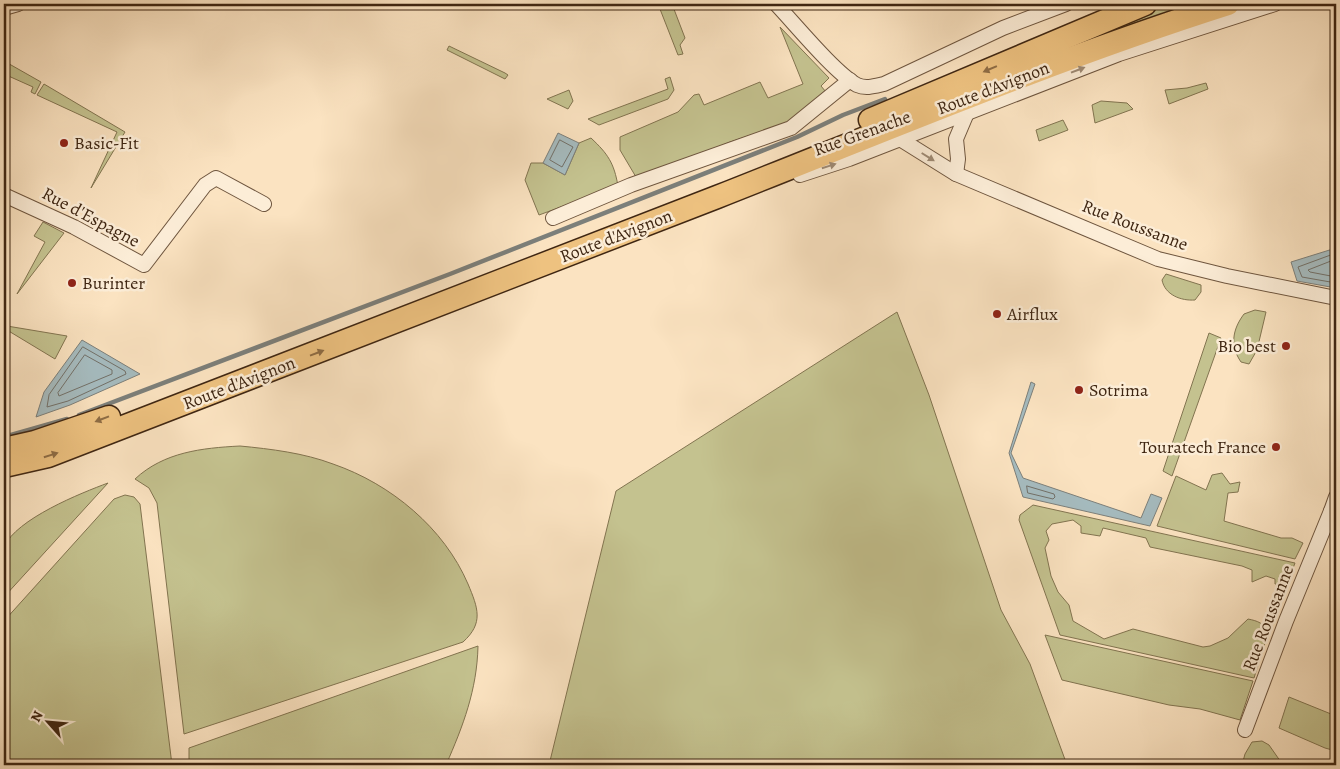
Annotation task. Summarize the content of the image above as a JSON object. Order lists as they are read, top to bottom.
{
  "streets": {
    "main road": ["Route d'Avignon"],
    "street": ["Rue Grenache", "Rue d'Espagne", "Rue Roussanne"]
  },
  "crossings": [
    ["Route d'Avignon", "Rue Grenache"],
    ["Rue Grenache", "Rue Roussanne"]
  ],
  "places": [
    "Basic-Fit",
    "Burinter",
    "Airflux",
    "Bio best",
    "Sotrima",
    "Touratech France"
  ],
  "north": "top left"
}
